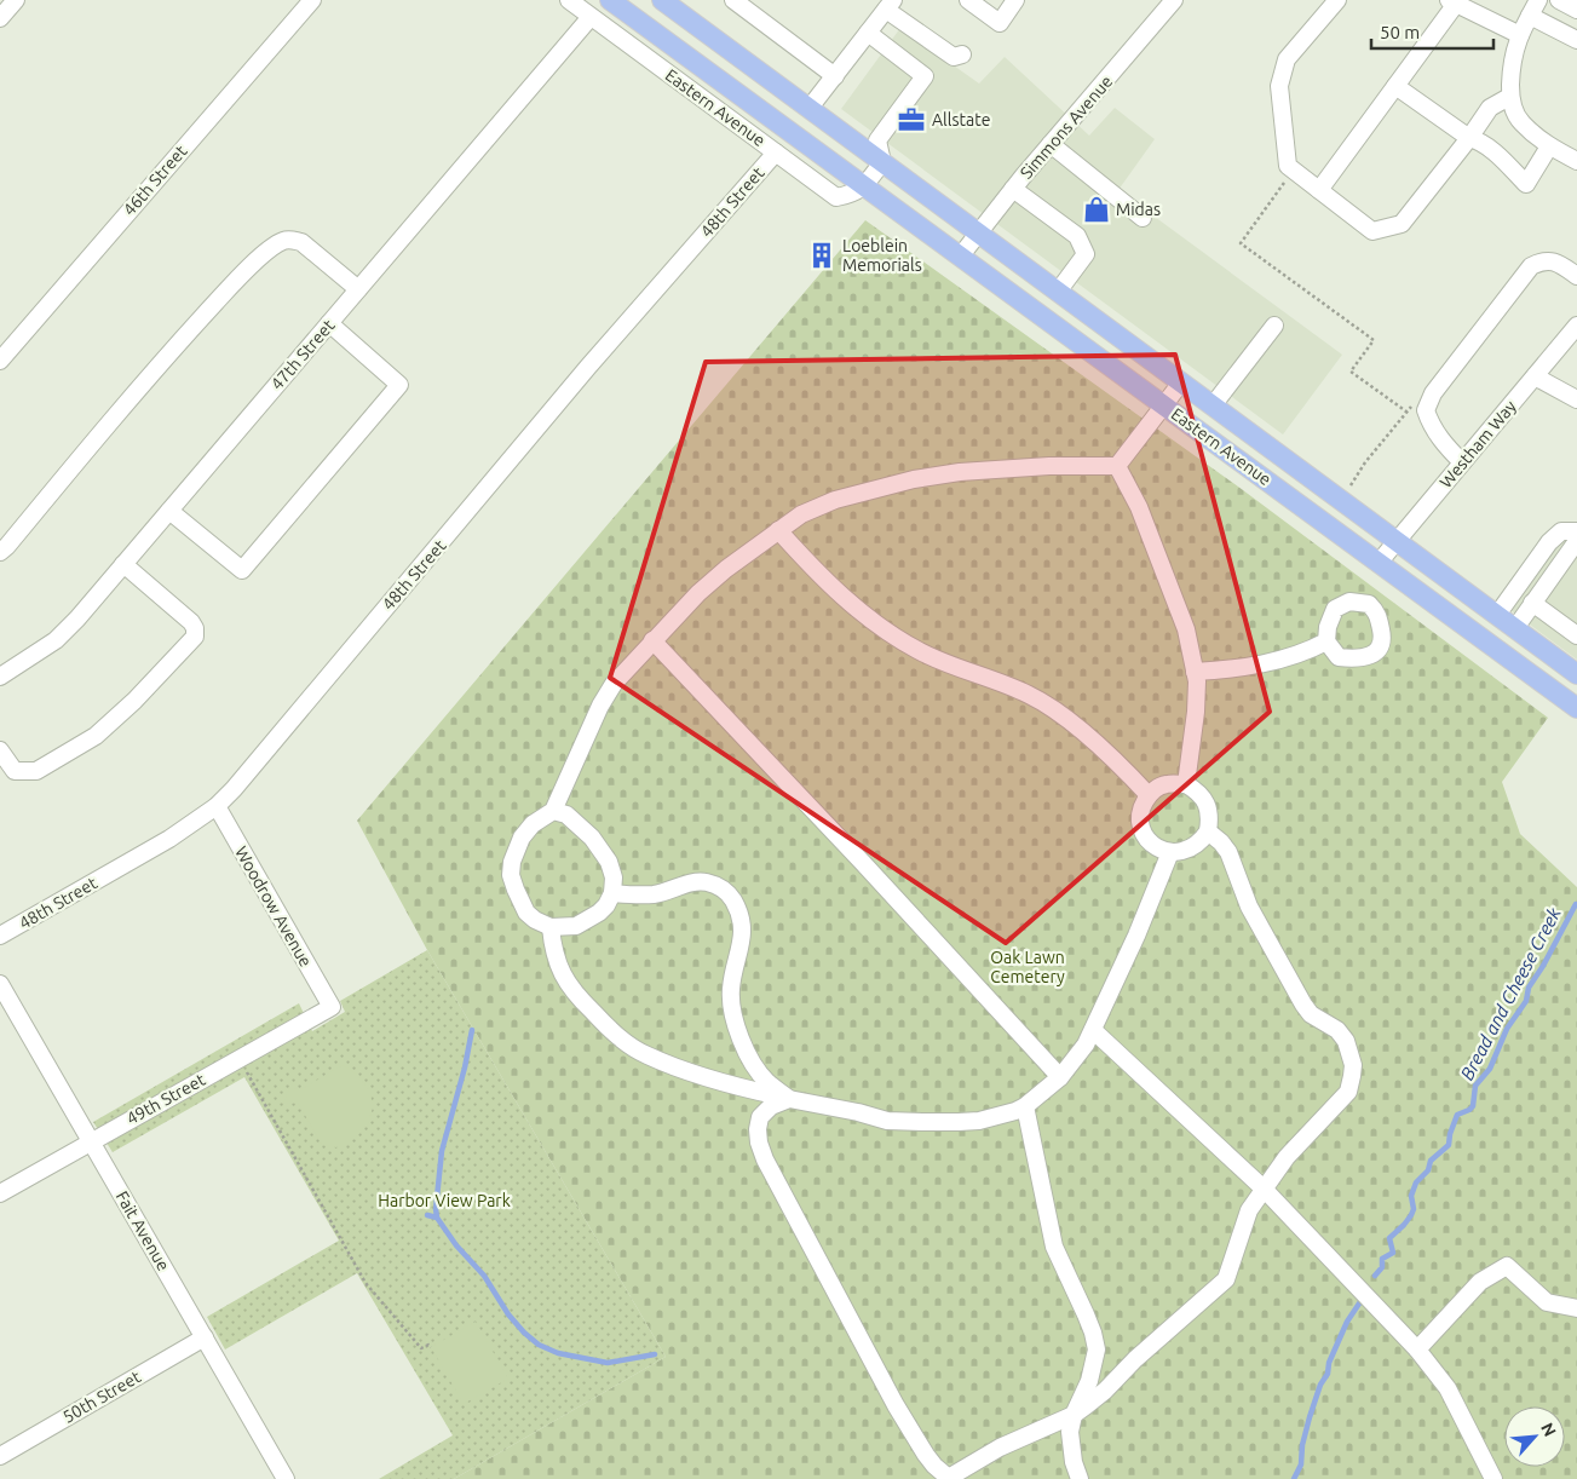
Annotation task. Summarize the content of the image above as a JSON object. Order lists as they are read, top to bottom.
{
  "streets": {
    "main road": ["Eastern Avenue"],
    "street": [
      "Simmons Avenue",
      "46th Street",
      "48th Street",
      "47th Street",
      "Westham Way",
      "Woodrow Avenue",
      "49th Street",
      "Fait Avenue",
      "50th Street"
    ]
  },
  "crossings": [
    ["Eastern Avenue", "Simmons Avenue"],
    ["Eastern Avenue", "48th Street"],
    ["Eastern Avenue", "47th Street"],
    ["Eastern Avenue", "Westham Way"],
    ["48th Street", "Woodrow Avenue"],
    ["Woodrow Avenue", "49th Street"],
    ["49th Street", "Fait Avenue"],
    ["Fait Avenue", "50th Street"]
  ],
  "water": ["Bread and Cheese Creek"],
  "parks": ["Oak Lawn Cemetery", "Harbor View Park"],
  "places": {
    "office": ["Allstate"],
    "shop": ["Midas"],
    "building": ["Loeblein Memorials"]
  },
  "scale_bar": "50 m",
  "north": "top right"
}
